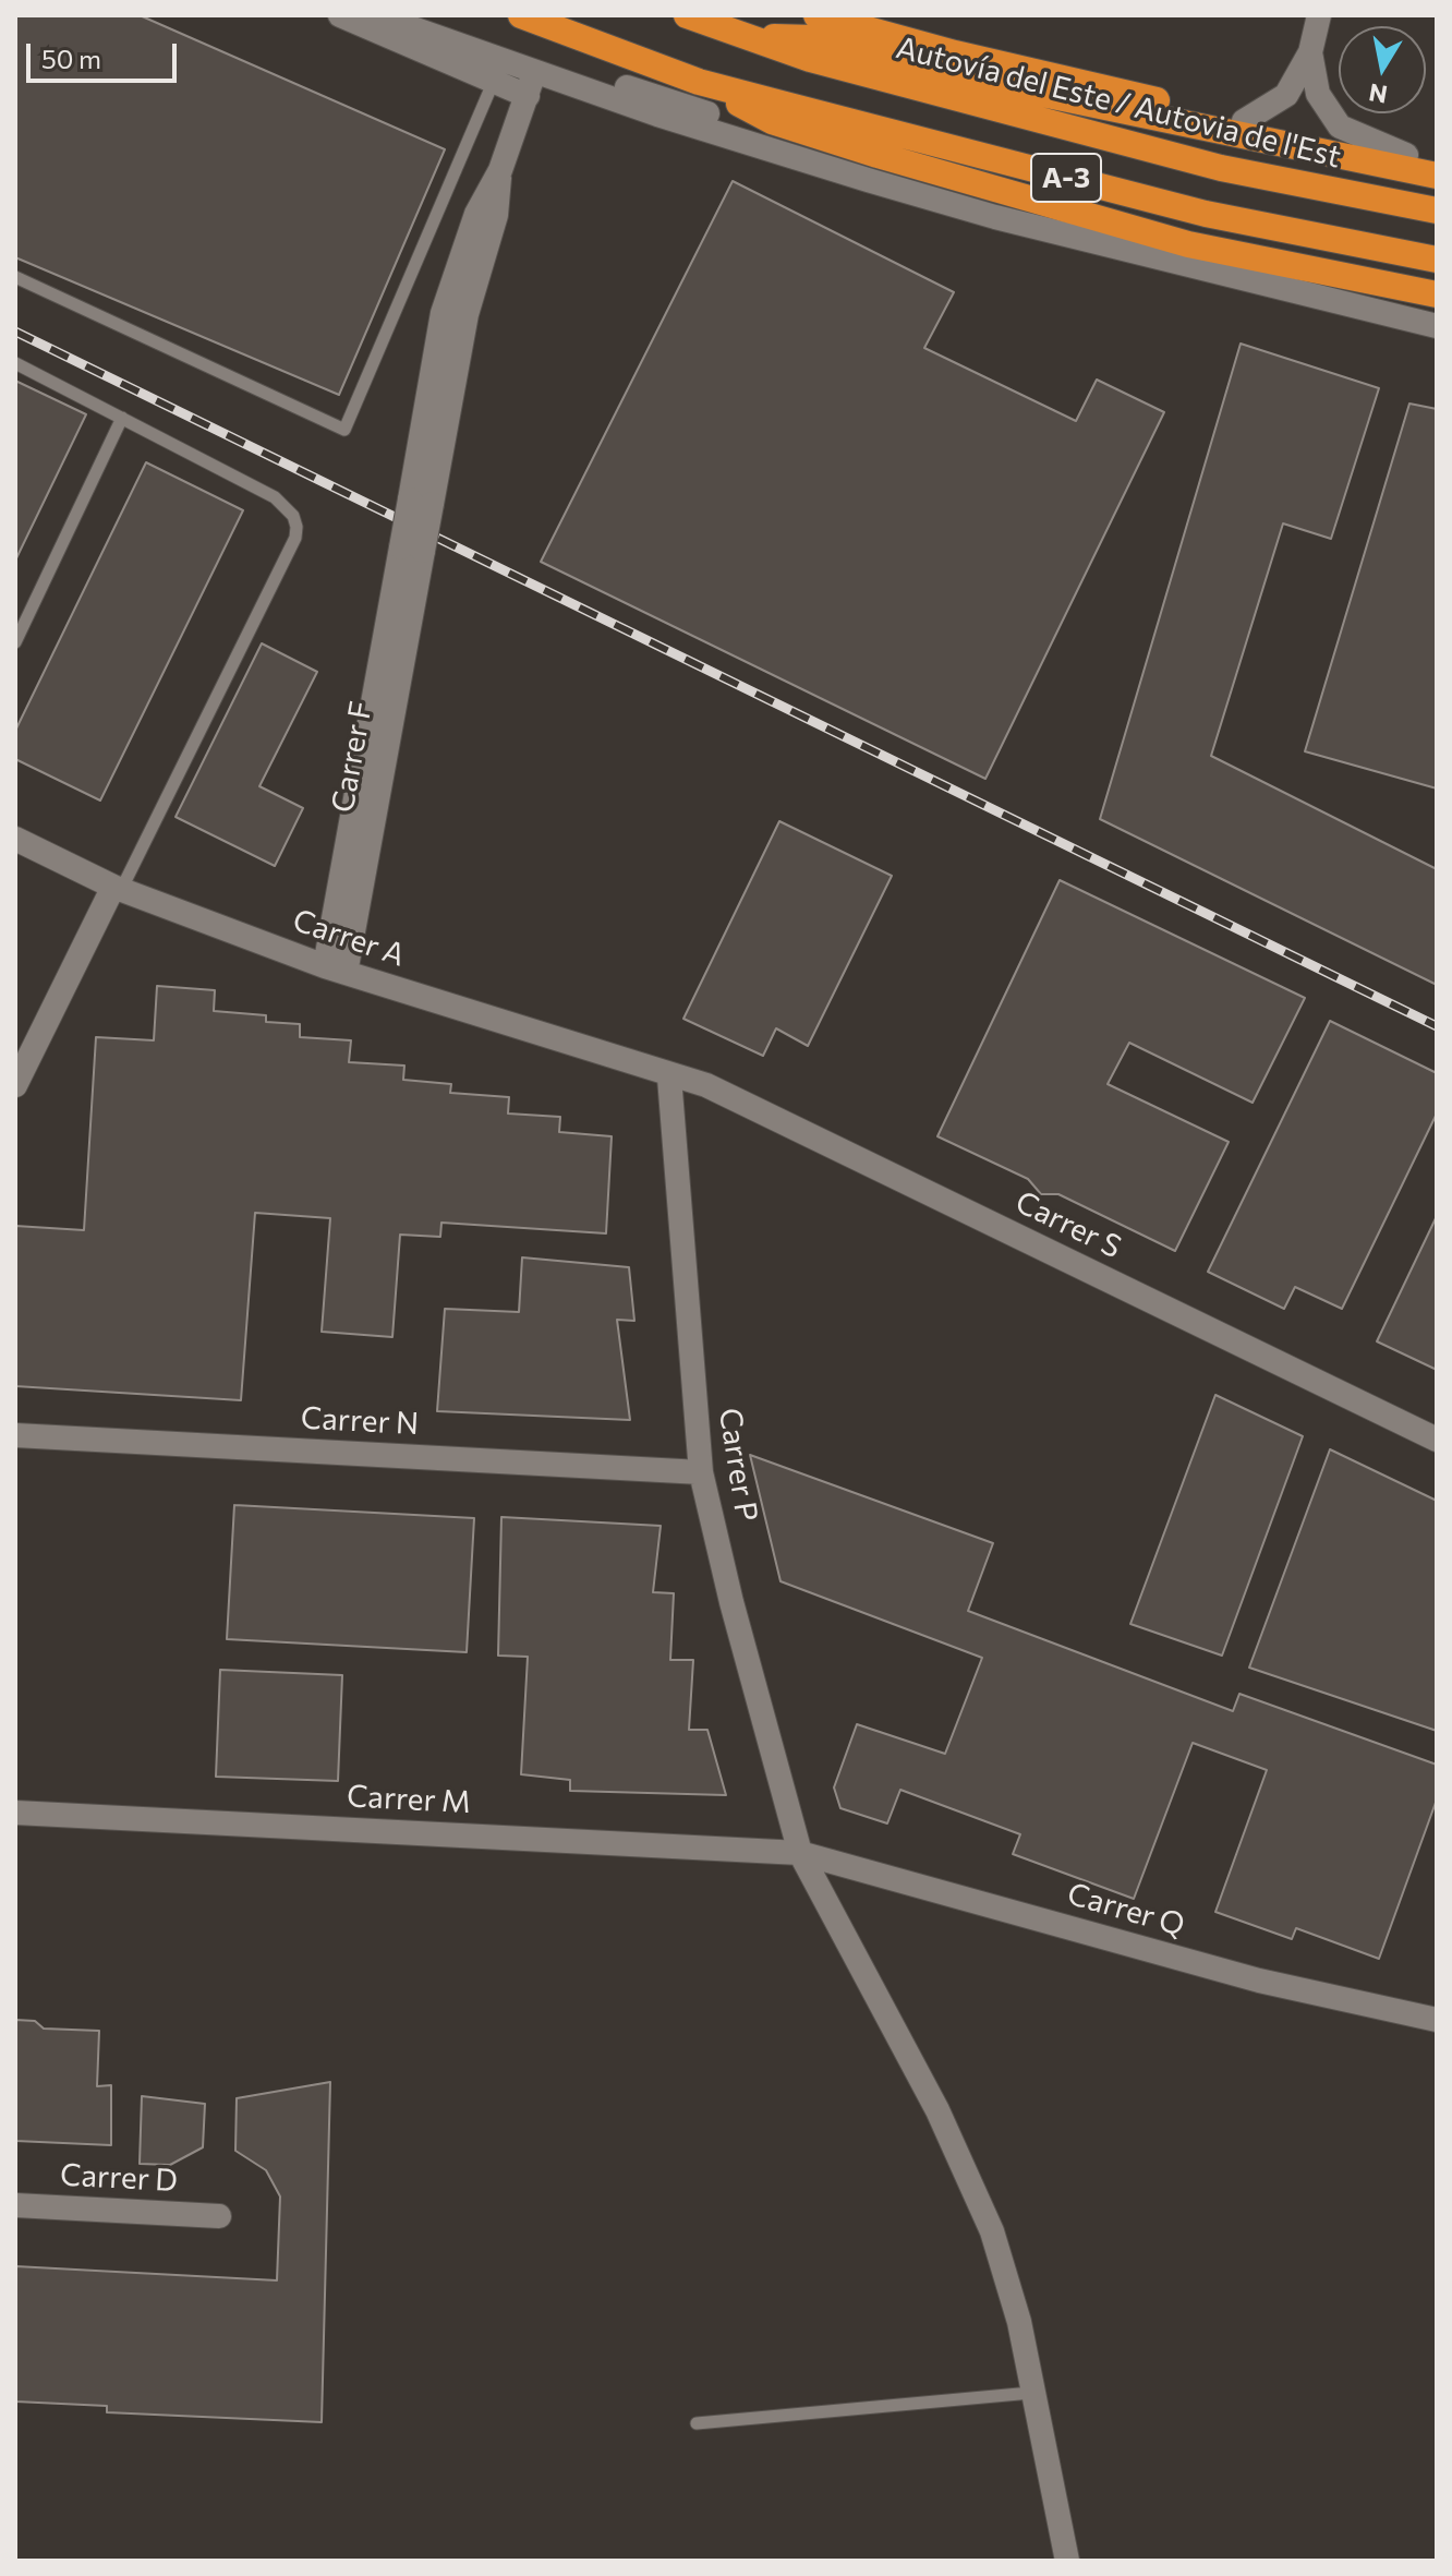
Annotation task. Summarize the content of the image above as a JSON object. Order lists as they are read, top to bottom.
{
  "streets": {
    "highway": ["Autovía del Este / Autovia de l'Est", "A-3"],
    "street": [
      "Carrer F",
      "Carrer A",
      "Carrer S",
      "Carrer N",
      "Carrer P",
      "Carrer M",
      "Carrer Q",
      "Carrer D"
    ]
  },
  "crossings": [
    ["Carrer F", "Carrer A"],
    ["Carrer A", "Carrer S"],
    ["Carrer A", "Carrer P"],
    ["Carrer S", "Carrer P"],
    ["Carrer N", "Carrer P"],
    ["Carrer P", "Carrer M"],
    ["Carrer P", "Carrer Q"],
    ["Carrer M", "Carrer Q"]
  ],
  "scale_bar": "50 m",
  "north": "bottom"
}
